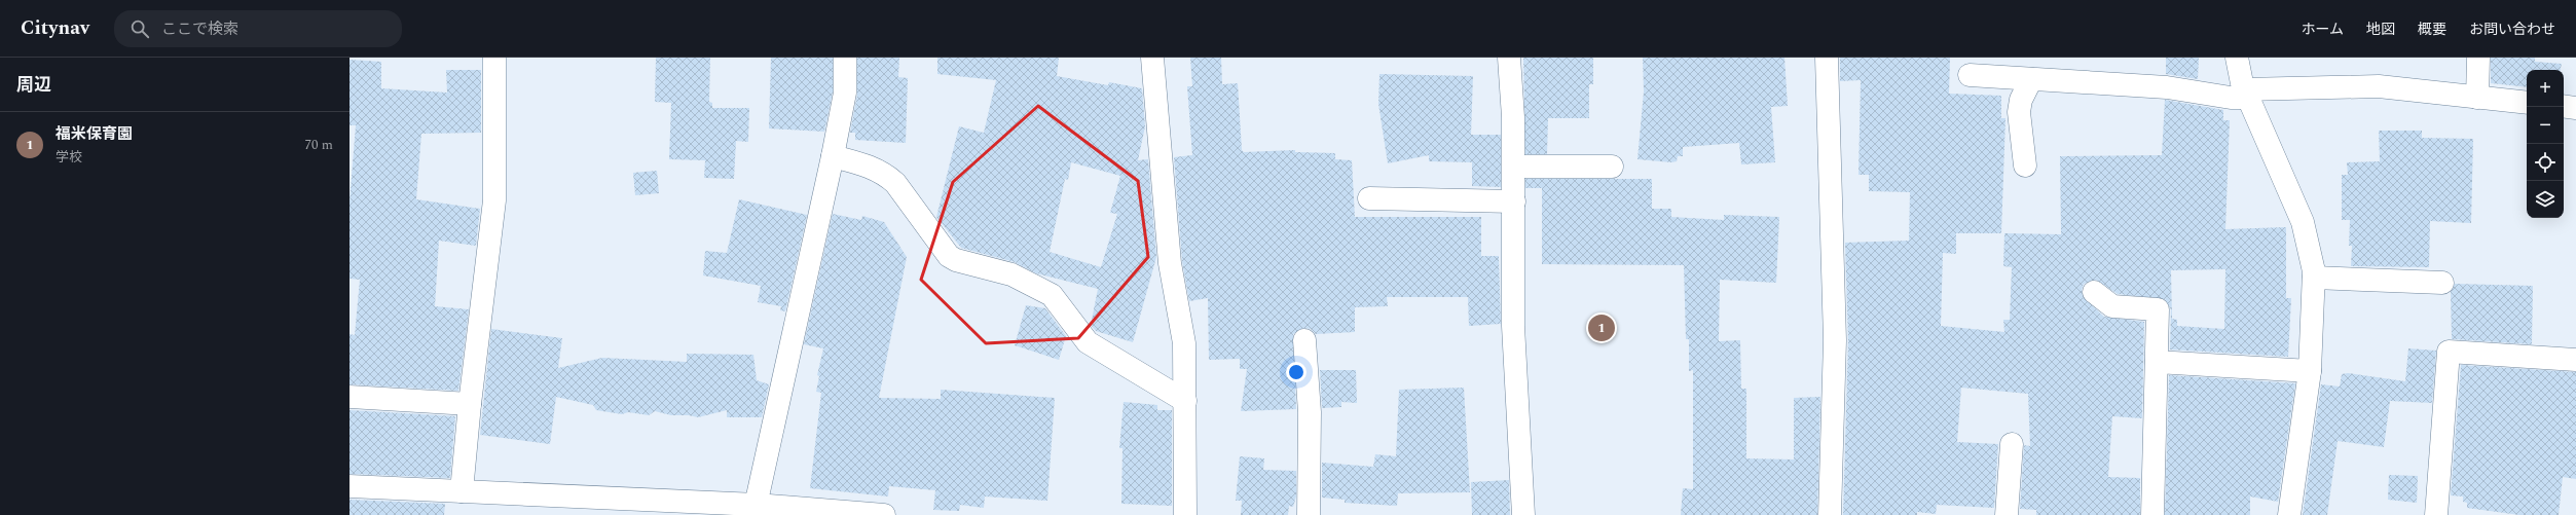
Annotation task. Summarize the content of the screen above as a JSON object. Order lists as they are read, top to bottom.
{
  "page": {
    "header": "Citynav",
    "search": "ここで検索",
    "nav": [
      "ホーム",
      "地図",
      "概要",
      "お問い合わせ"
    ],
    "heading": "周辺",
    "map_buttons": ["+", "−"],
    "list": [
      {
        "mark": "1",
        "name": "福米保育園",
        "note": "学校",
        "value": "70 m"
      }
    ],
    "pins": "1"
  }
}
